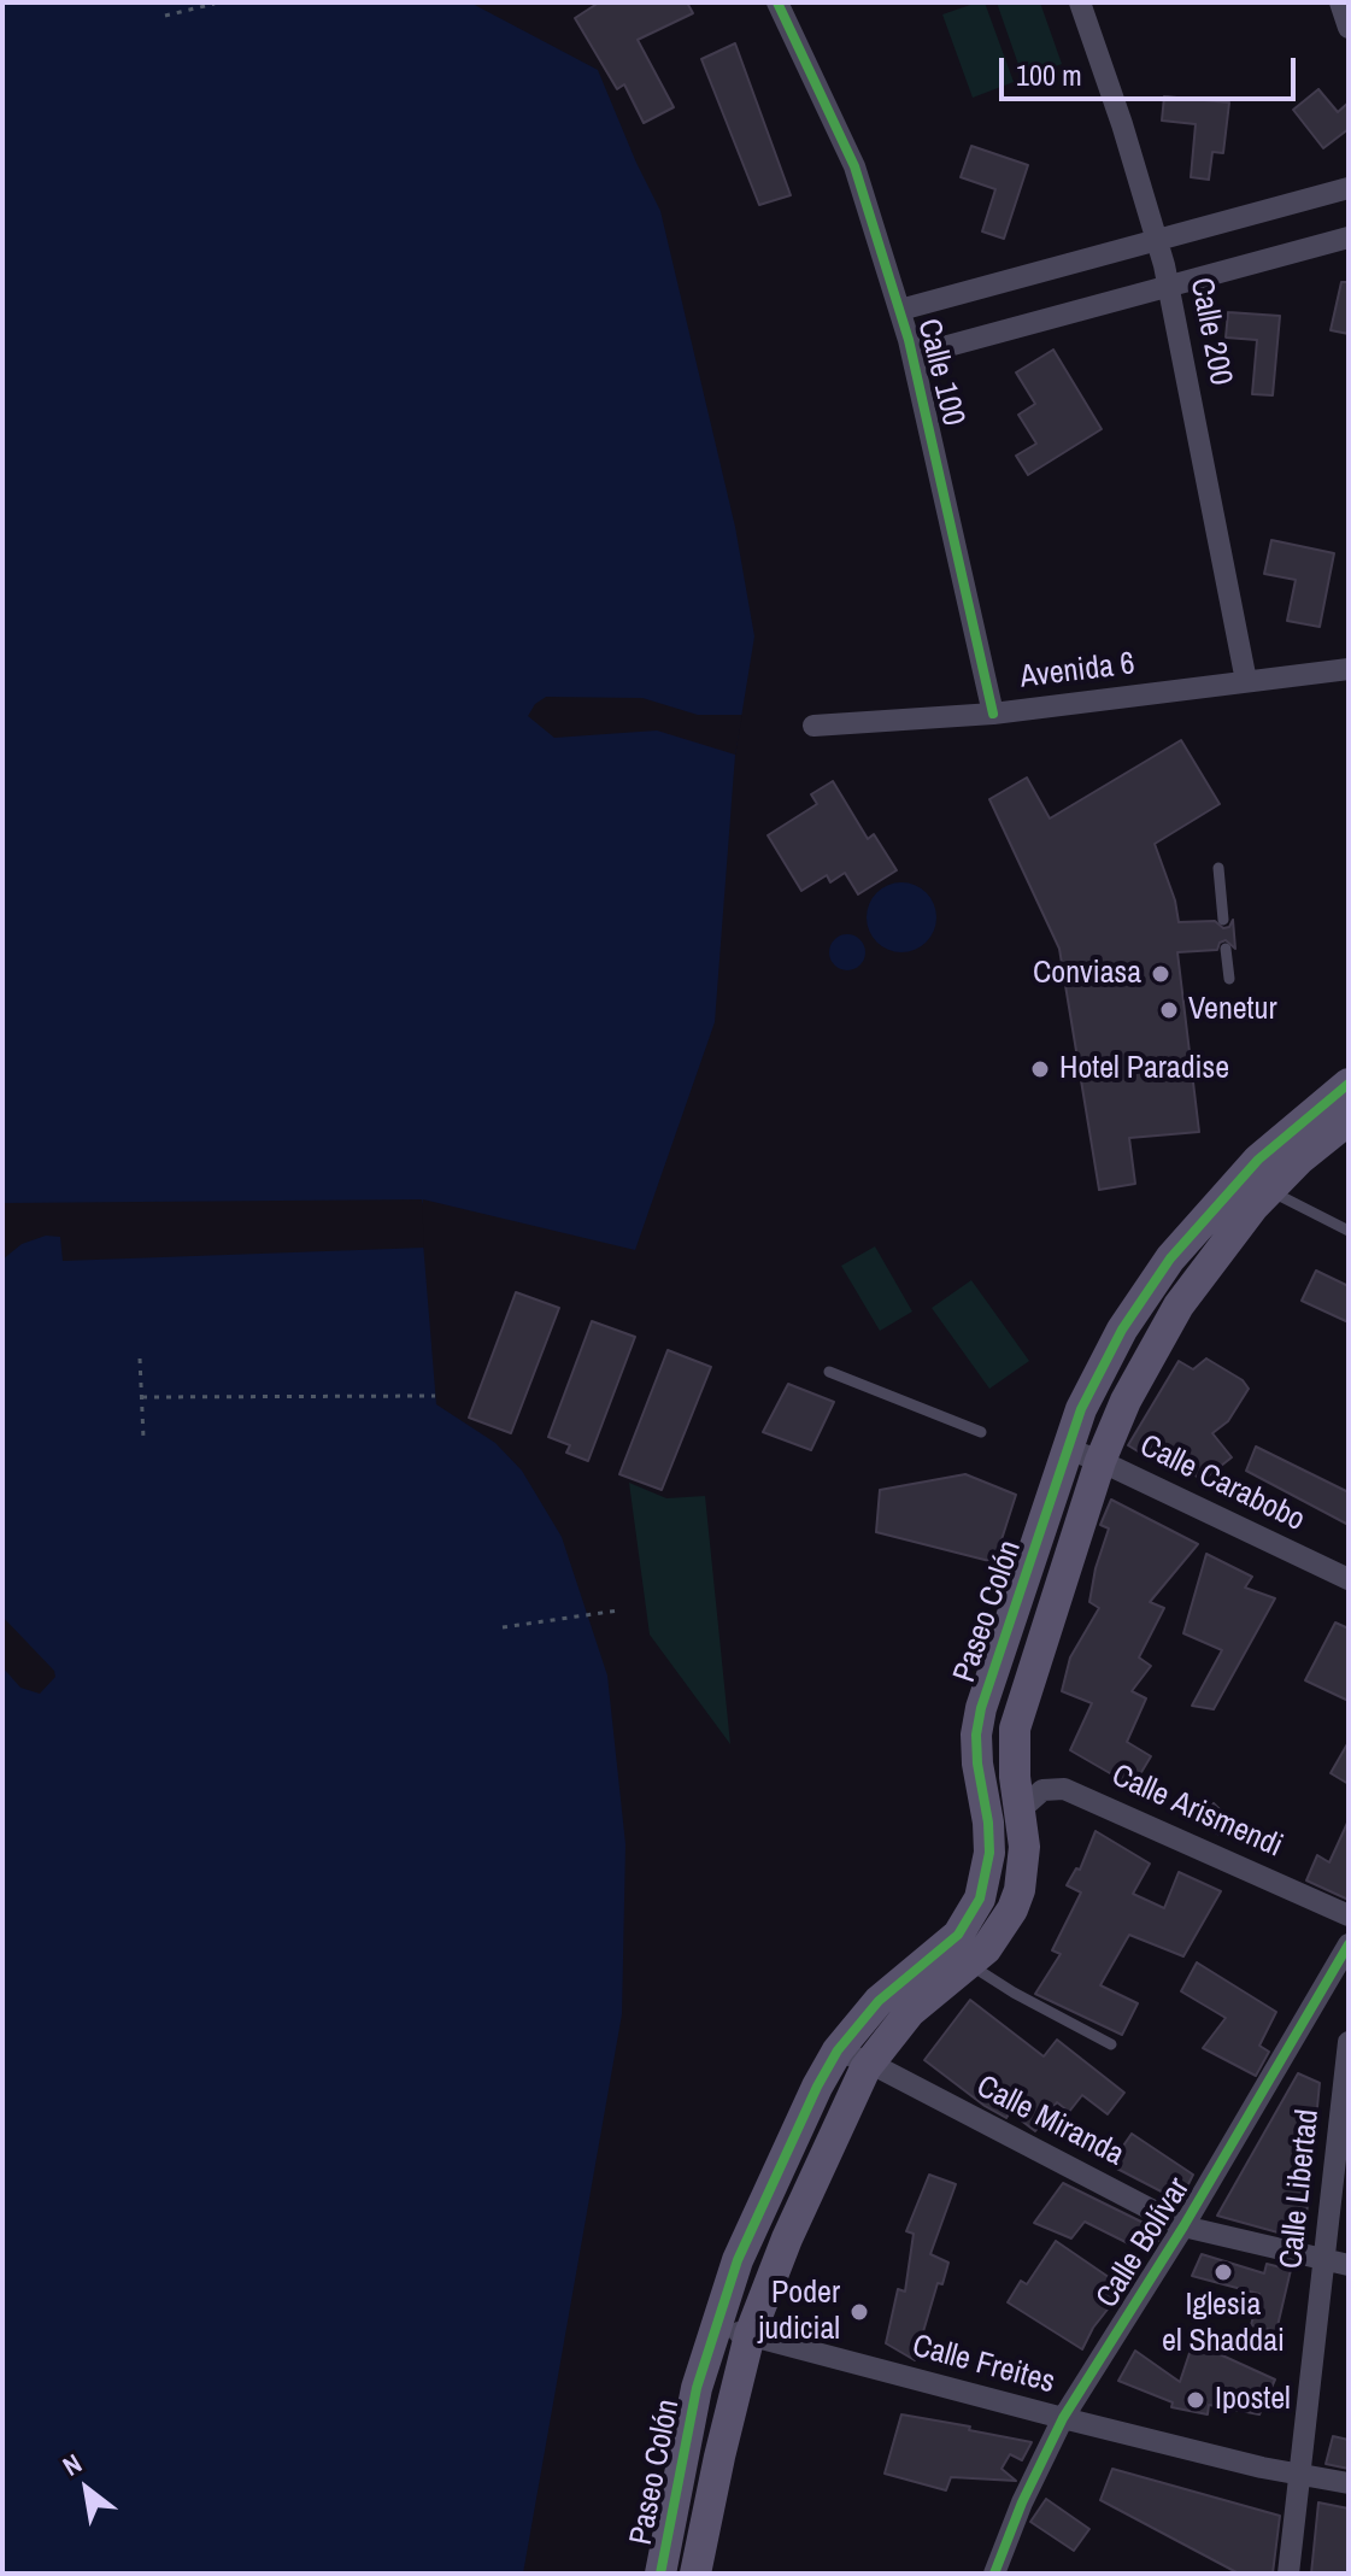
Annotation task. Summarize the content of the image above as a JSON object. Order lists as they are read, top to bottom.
{
  "streets": {
    "street": [
      "Calle 200",
      "Calle 100",
      "Avenida 6",
      "Calle Carabobo",
      "Paseo Colón",
      "Calle Arismendi",
      "Calle Miranda",
      "Calle Libertad",
      "Calle Bolívar",
      "Calle Freites"
    ]
  },
  "crossings": [
    ["Calle 200", "Avenida 6"],
    ["Calle 100", "Avenida 6"],
    ["Calle Carabobo", "Paseo Colón"],
    ["Paseo Colón", "Calle Arismendi"],
    ["Paseo Colón", "Calle Miranda"],
    ["Paseo Colón", "Calle Freites"],
    ["Calle Miranda", "Calle Libertad"],
    ["Calle Miranda", "Calle Bolívar"],
    ["Calle Libertad", "Calle Freites"],
    ["Calle Bolívar", "Calle Freites"]
  ],
  "places": [
    "Conviasa",
    "Venetur",
    "Hotel Paradise",
    "Iglesia el Shaddai",
    "Poder judicial",
    "Ipostel"
  ],
  "scale_bar": "100 m",
  "north": "top left"
}
